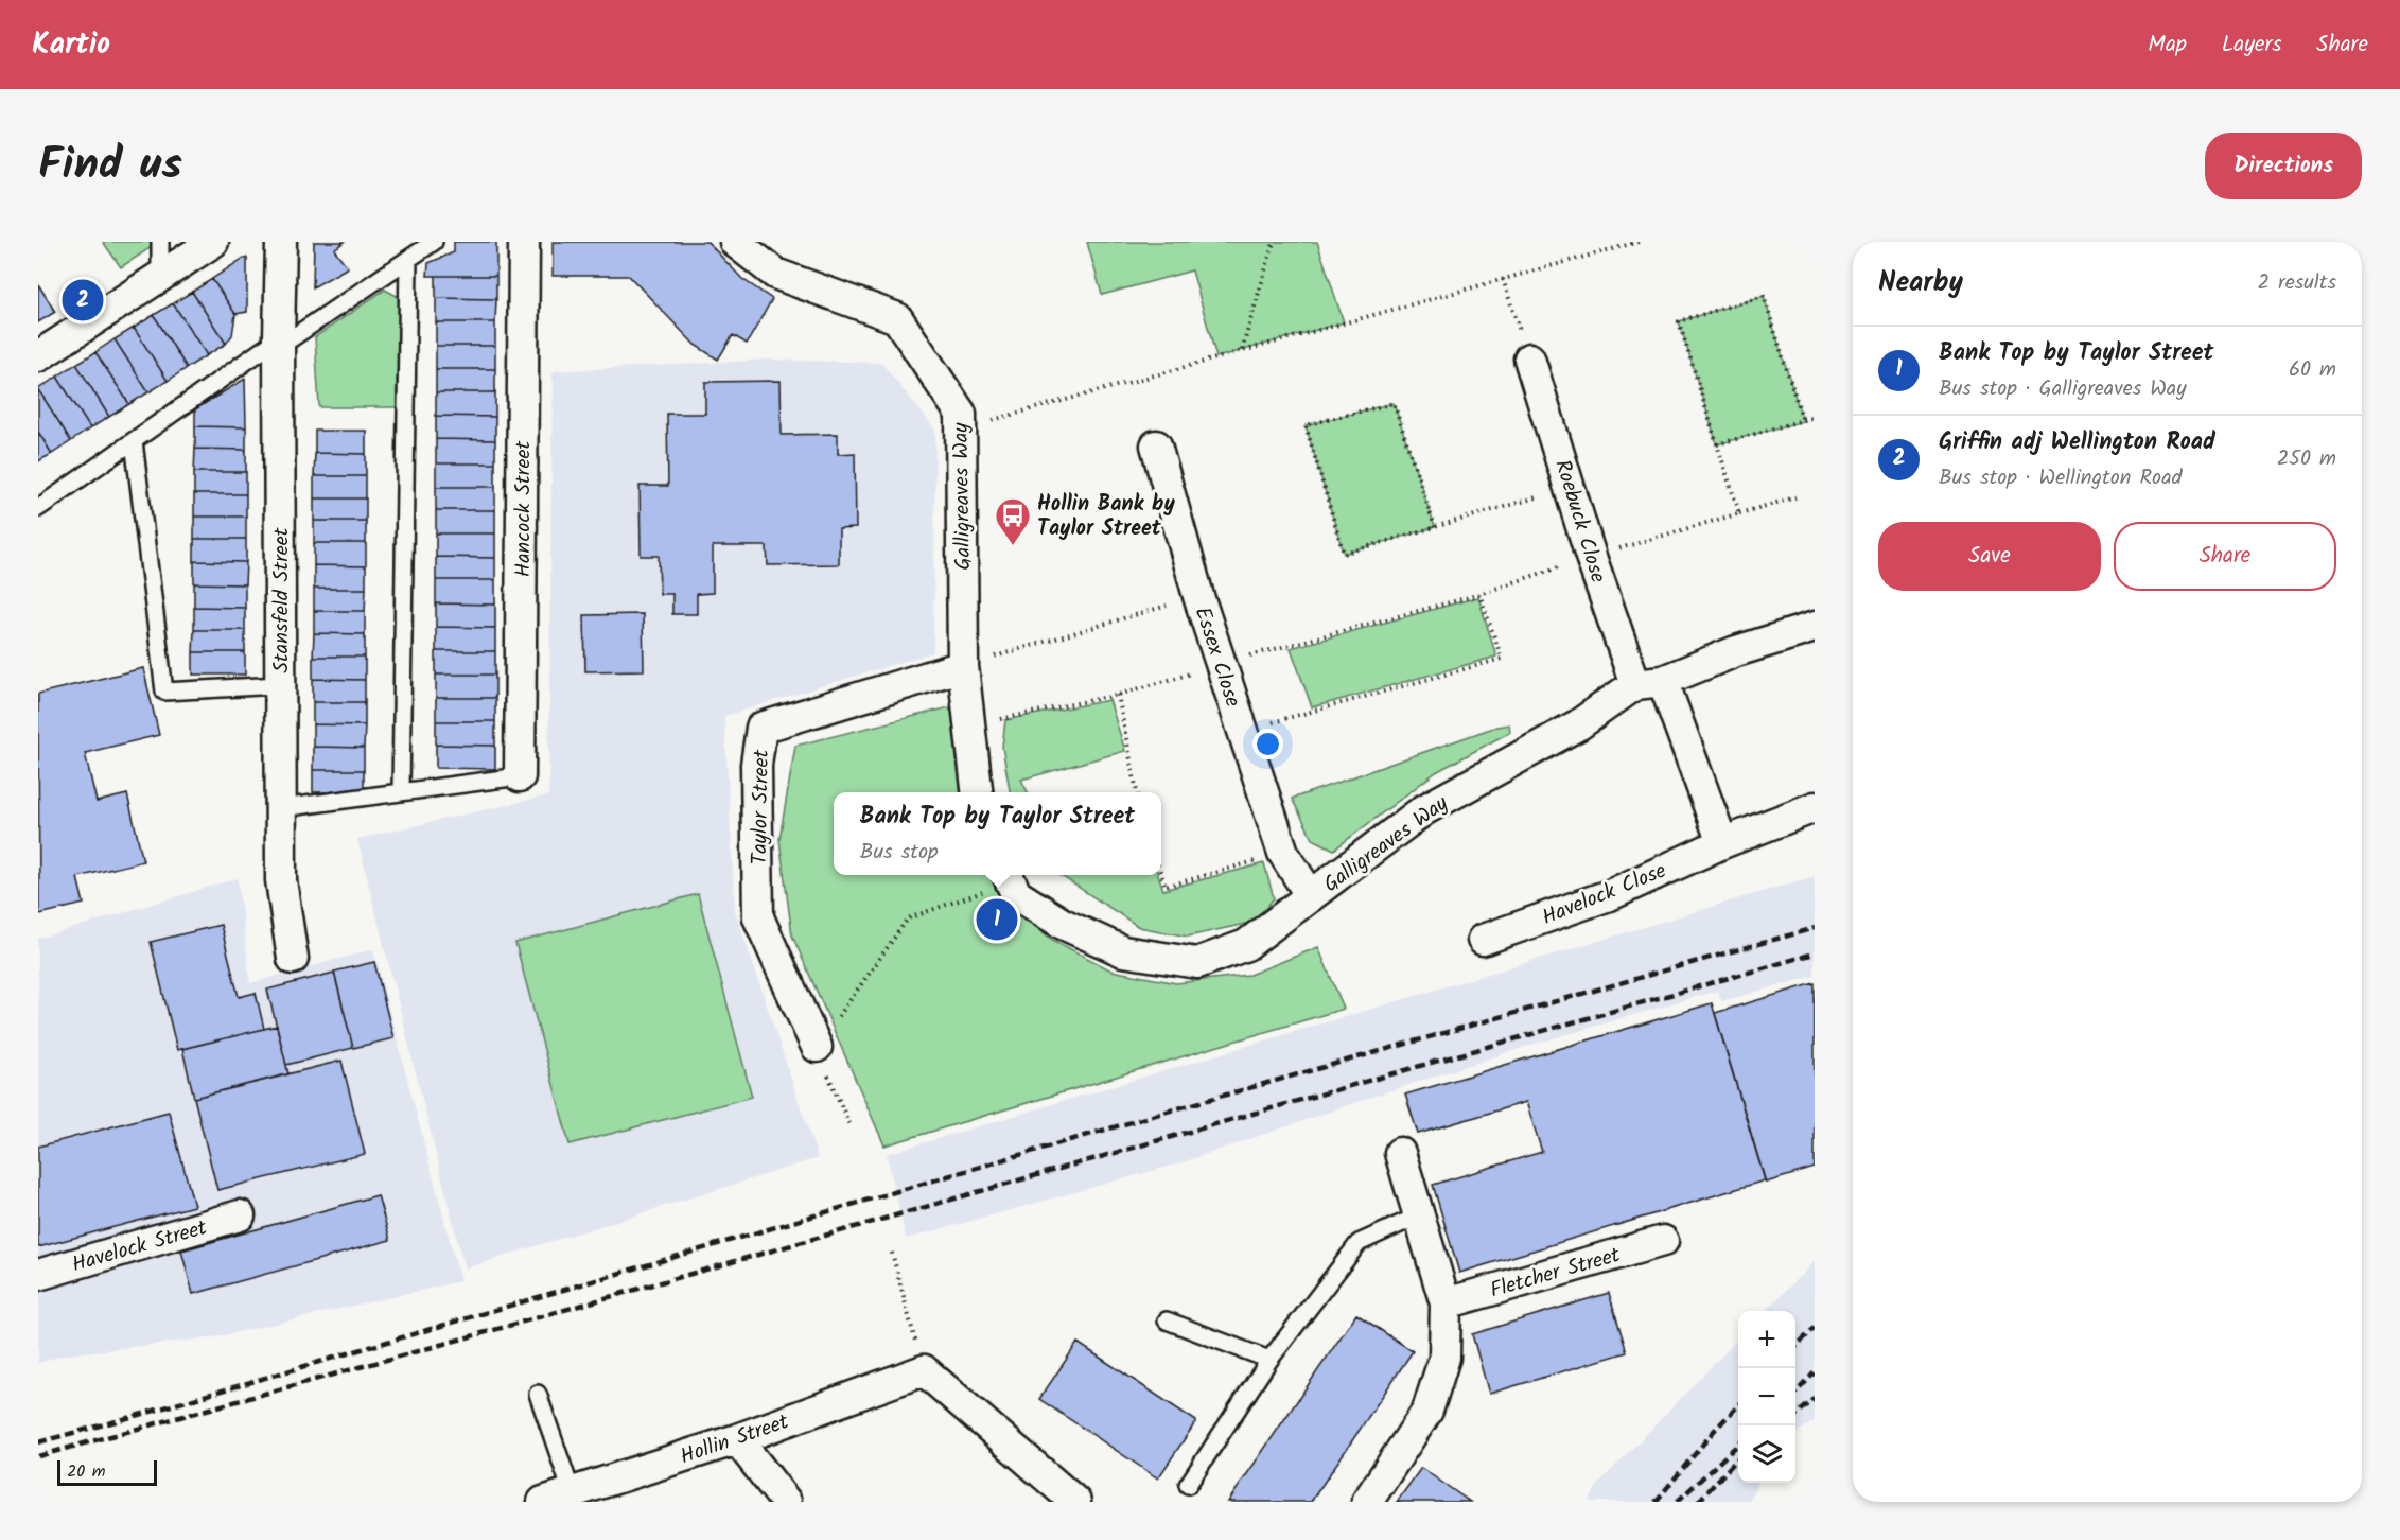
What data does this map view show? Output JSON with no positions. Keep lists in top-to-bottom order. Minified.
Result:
{"streets":{"street":["Galligreaves Way","Hancock Street","Roebuck Close","Stansfeld Street","Essex Close","Taylor Street","Havelock Close","Havelock Street","Fletcher Street","Hollin Street"]},"crossings":[["Galligreaves Way","Roebuck Close"],["Galligreaves Way","Essex Close"],["Galligreaves Way","Taylor Street"]],"places":{"bus stop":["Hollin Bank by Taylor Street"]},"scale_bar":"20 m","page":{"header":"Kartio","nav":["Map","Layers","Share"],"title":"Find us","buttons":["Directions",["Save","Share"]],"heading":["Nearby","2 results"],"pins":["2","1"],"list":[{"mark":"1","name":"Bank Top by Taylor Street","note":"Bus stop · Galligreaves Way","value":"60 m"},{"mark":"2","name":"Griffin adj Wellington Road","note":"Bus stop · Wellington Road","value":"250 m"}],"popup":["Bank Top by Taylor Street","Bus stop"],"map_buttons":["+","−"],"scale":"20 m"}}
